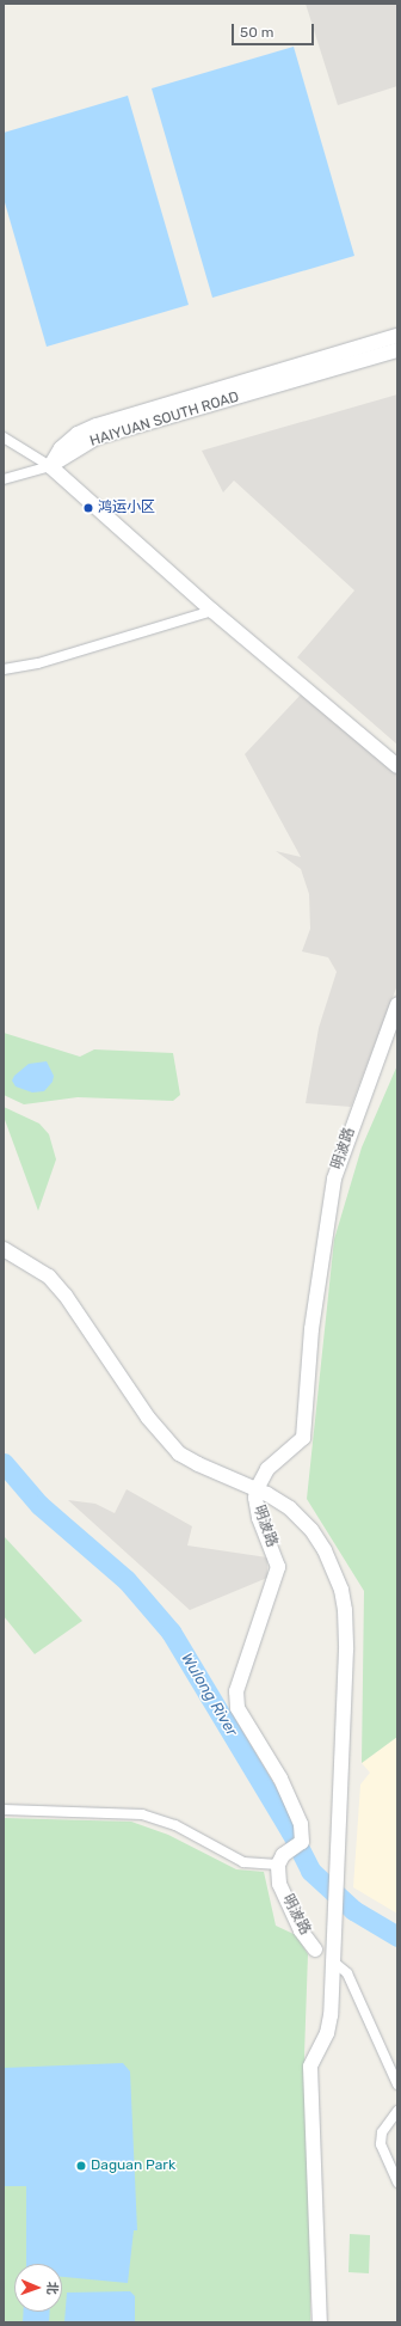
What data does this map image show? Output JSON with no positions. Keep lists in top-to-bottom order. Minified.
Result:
{"streets":{"street":["HAIYUAN SOUTH ROAD","明波路"]},"water":["Wulong River"],"places":["鸿运小区","Daguan Park"],"scale_bar":"50 m","north":"right"}
